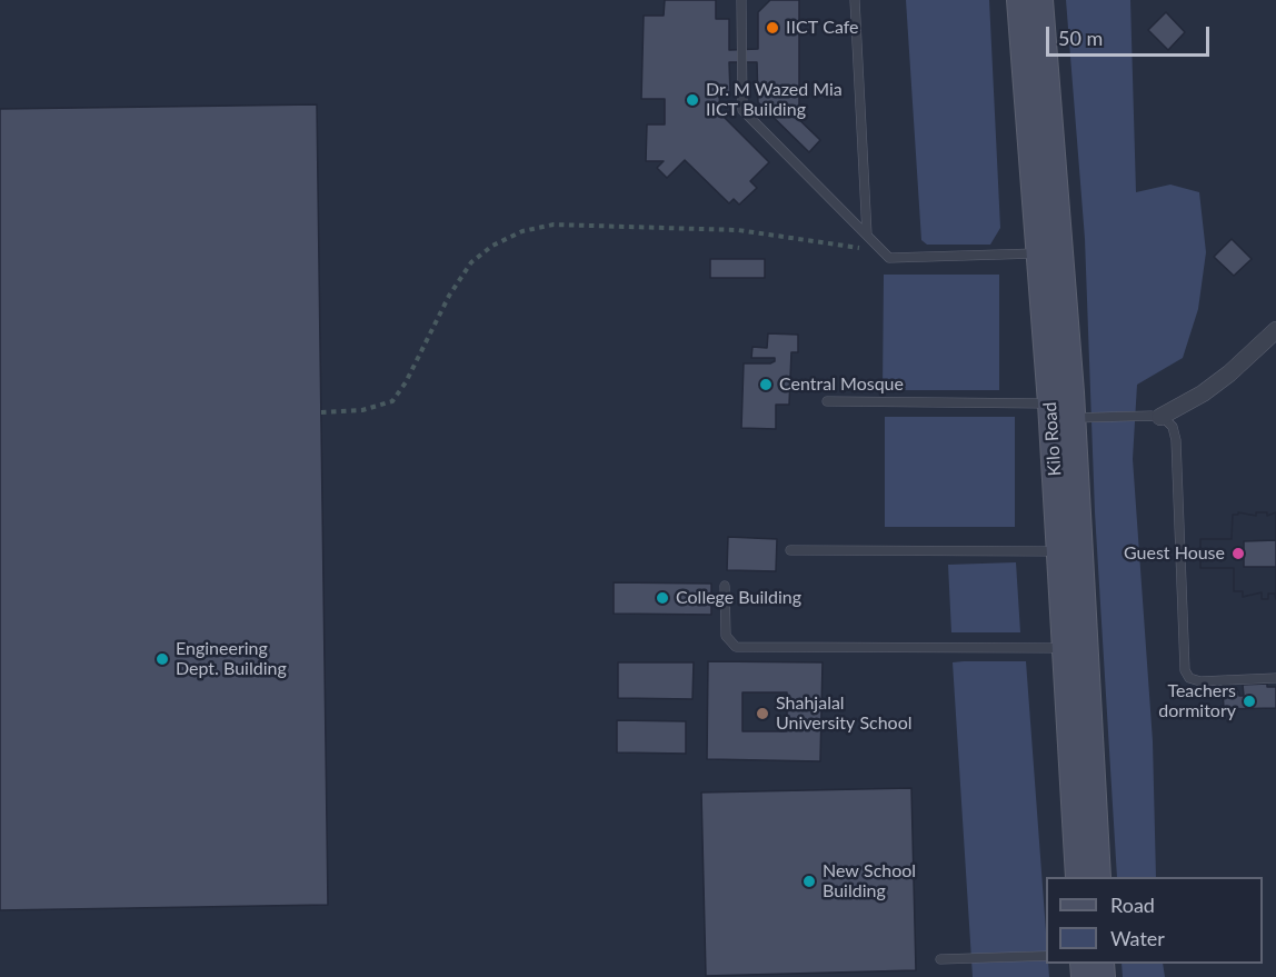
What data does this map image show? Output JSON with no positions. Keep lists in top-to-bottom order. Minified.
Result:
{"streets":{"street":["Kilo Road"]},"places":["IICT Cafe","Dr. M Wazed Mia IICT Building","Central Mosque","Guest House","College Building","Engineering Dept. Building","Teachers dormitory","Shahjalal University School","New School Building"],"legend":["Road","Water"],"scale_bar":"50 m"}
